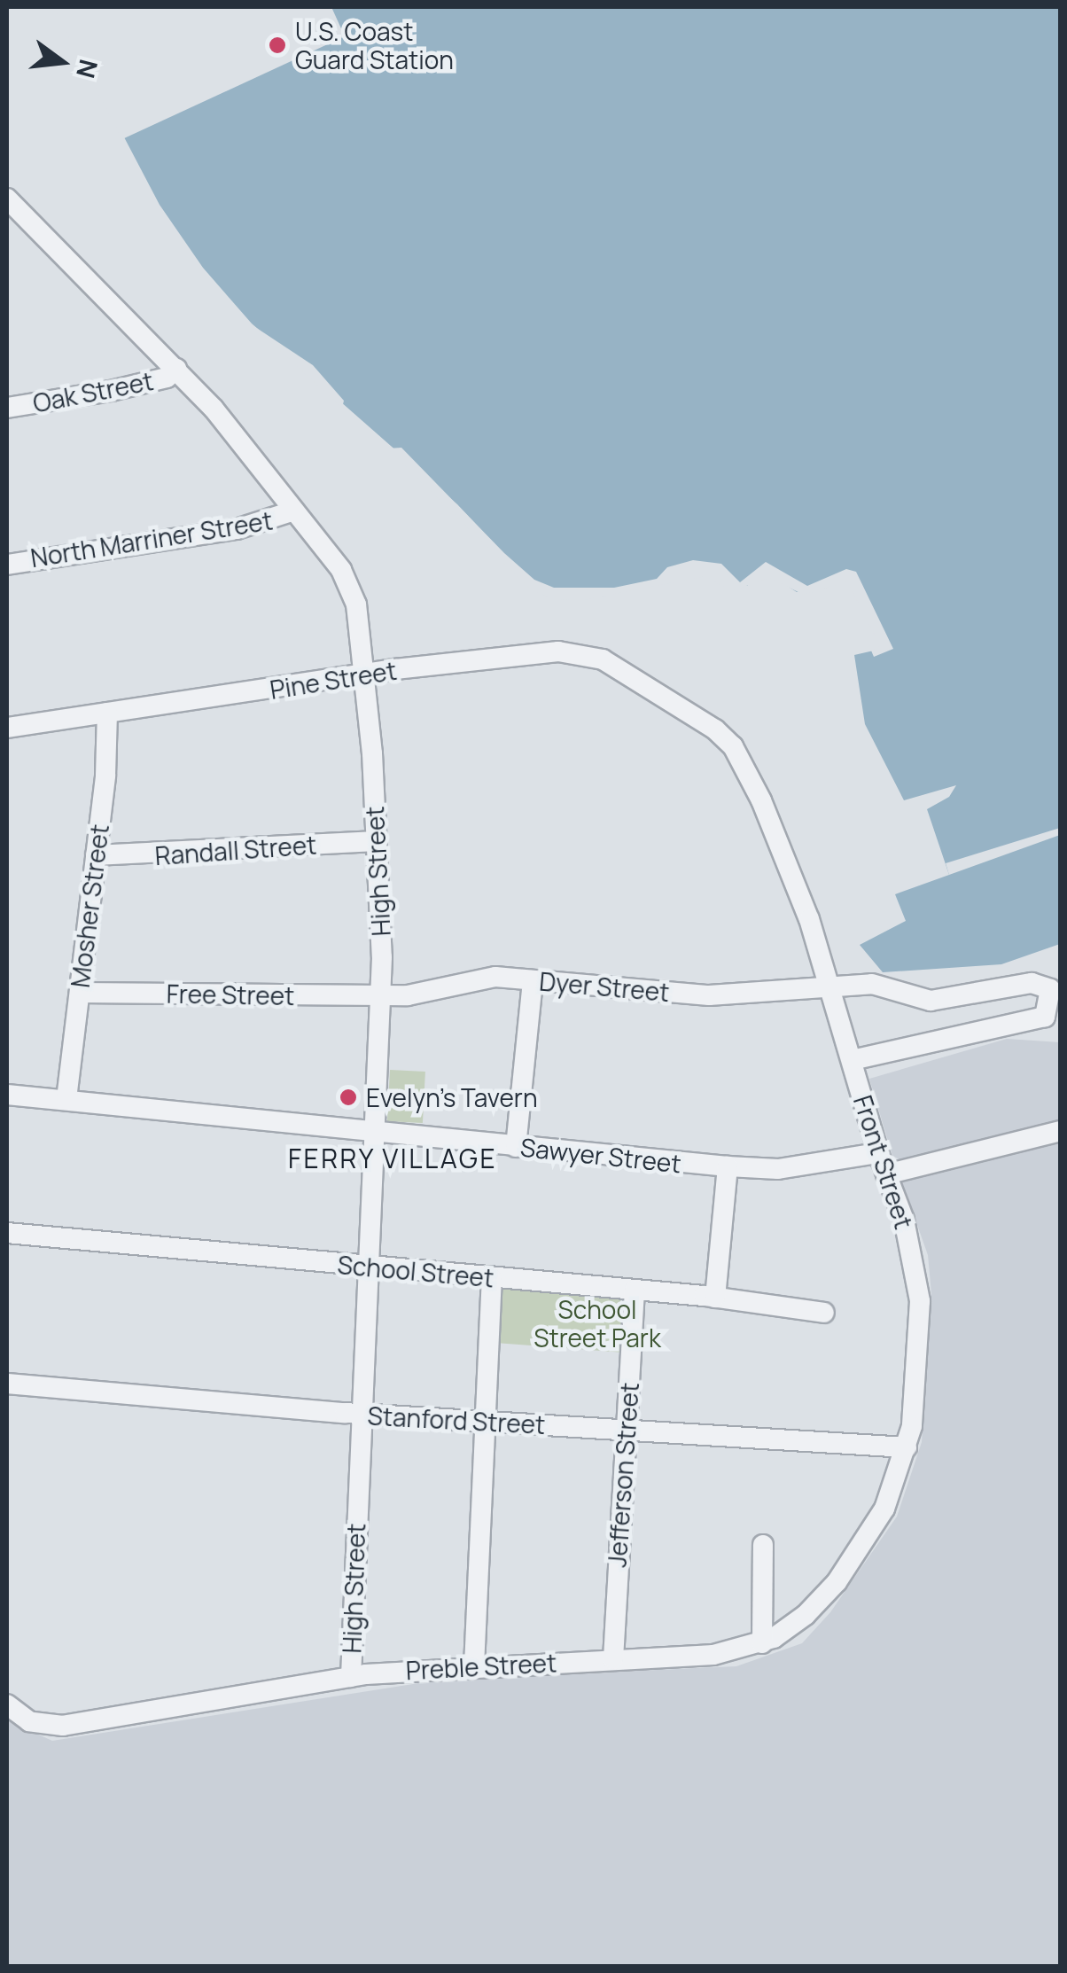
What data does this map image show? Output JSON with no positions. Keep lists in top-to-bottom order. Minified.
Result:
{"streets":{"street":["Oak Street","North Marriner Street","Pine Street","Randall Street","High Street","Mosher Street","Dyer Street","Free Street","Sawyer Street","Front Street","School Street","Stanford Street","Jefferson Street","Preble Street"]},"crossings":[["Oak Street","High Street"],["North Marriner Street","High Street"],["Pine Street","High Street"],["Pine Street","Mosher Street"],["Pine Street","Front Street"],["Randall Street","High Street"],["Randall Street","Mosher Street"],["High Street","Dyer Street"],["High Street","Free Street"],["High Street","Sawyer Street"],["High Street","School Street"],["High Street","Stanford Street"],["High Street","Preble Street"],["Mosher Street","Free Street"],["Mosher Street","Sawyer Street"],["Dyer Street","Free Street"],["Dyer Street","Front Street"],["Sawyer Street","Front Street"],["Front Street","Stanford Street"],["Front Street","Preble Street"],["School Street","Jefferson Street"],["Stanford Street","Jefferson Street"],["Jefferson Street","Preble Street"]],"districts":["FERRY VILLAGE"],"parks":["School Street Park"],"places":["U.S. Coast Guard Station","Evelyn's Tavern"],"north":"right"}
